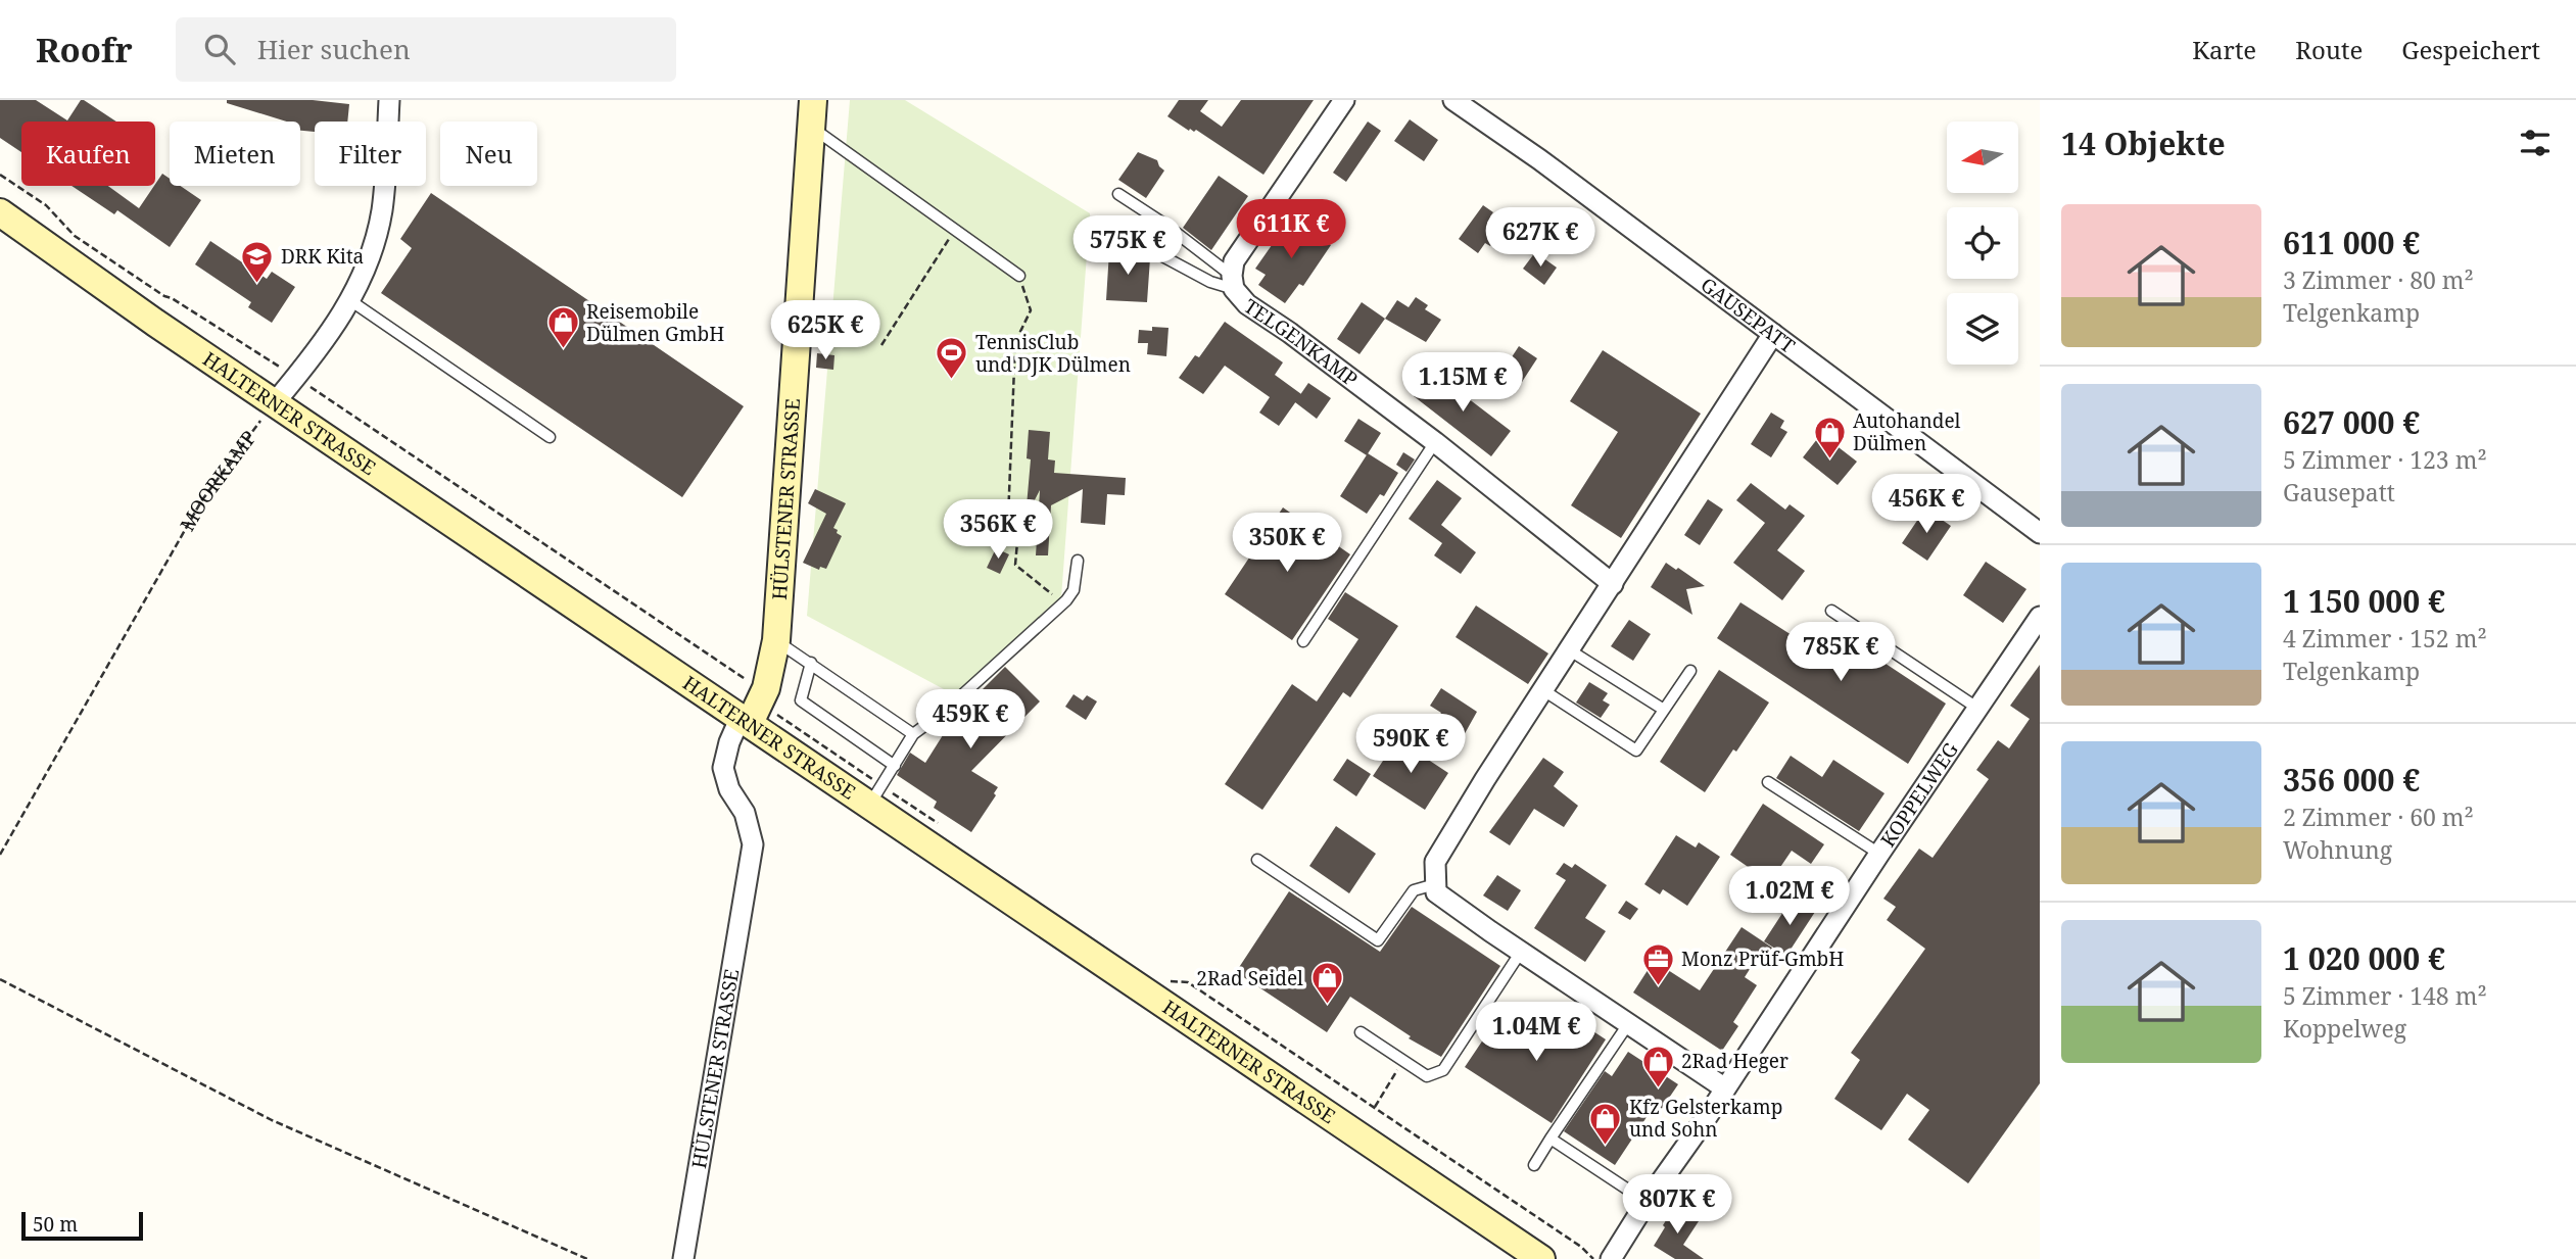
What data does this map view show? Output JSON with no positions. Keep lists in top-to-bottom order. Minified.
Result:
{"streets":{"main road":["HALTERNER STRASSE","HÜLSTENER STRASSE"],"street":["GAUSEPATT","TELGENKAMP","KOPPELWEG"],"path":["MOORKAMP"]},"crossings":[["HALTERNER STRASSE","MOORKAMP"],["HALTERNER STRASSE","HÜLSTENER STRASSE"]],"places":{"school or university":["DRK Kita"],"shop":["Reisemobile Dülmen GmbH","Autohandel Dülmen","2Rad Seidel","2Rad Heger","Kfz Gelsterkamp und Sohn"],"sports":["TennisClub und DJK Dülmen"],"office":["Monz Prüf-GmbH"]},"scale_bar":"50 m","north":"left","page":{"header":"Roofr","search":"Hier suchen","nav":["Karte","Route","Gespeichert"],"heading":"14 Objekte","chip":["Kaufen","Mieten","Filter","Neu"],"list":[{"name":"611 000 €","note":"3 Zimmer · 80 m² · Telgenkamp"},{"name":"627 000 €","note":"5 Zimmer · 123 m² · Gausepatt"},{"name":"1 150 000 €","note":"4 Zimmer · 152 m² · Telgenkamp"},{"name":"356 000 €","note":"2 Zimmer · 60 m² · Wohnung"},{"name":"1 020 000 €","note":"5 Zimmer · 148 m² · Koppelweg"}],"price":["611K €","627K €","575K €","625K €","1.15M €","456K €","356K €","350K €","785K €","459K €","590K €","1.02M €","1.04M €","807K €"],"scale":"50 m"}}
